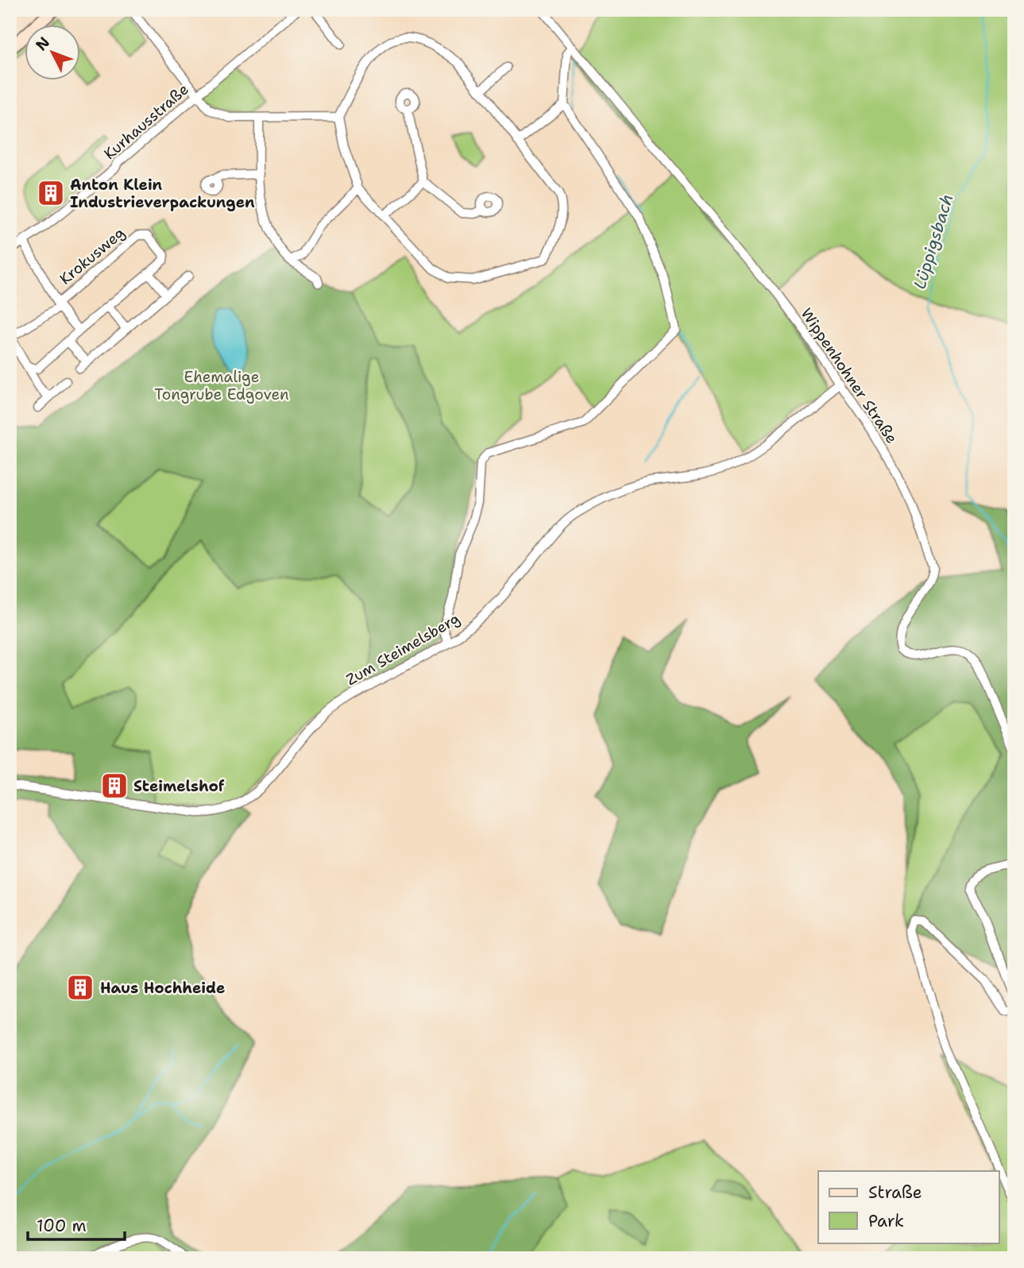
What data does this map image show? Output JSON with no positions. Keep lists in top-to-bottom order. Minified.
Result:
{"streets":{"street":["Kurhausstraße","Krokusweg","Wippenhohner Straße","Zum Steimelsberg"]},"crossings":[["Wippenhohner Straße","Zum Steimelsberg"]],"water":["Lüppigsbach"],"parks":["Ehemalige Tongrube Edgoven"],"places":{"building":["Anton Klein Industrieverpackungen","Steimelshof","Haus Hochheide"]},"legend":["Straße","Park"],"scale_bar":"100 m","north":"top left"}
